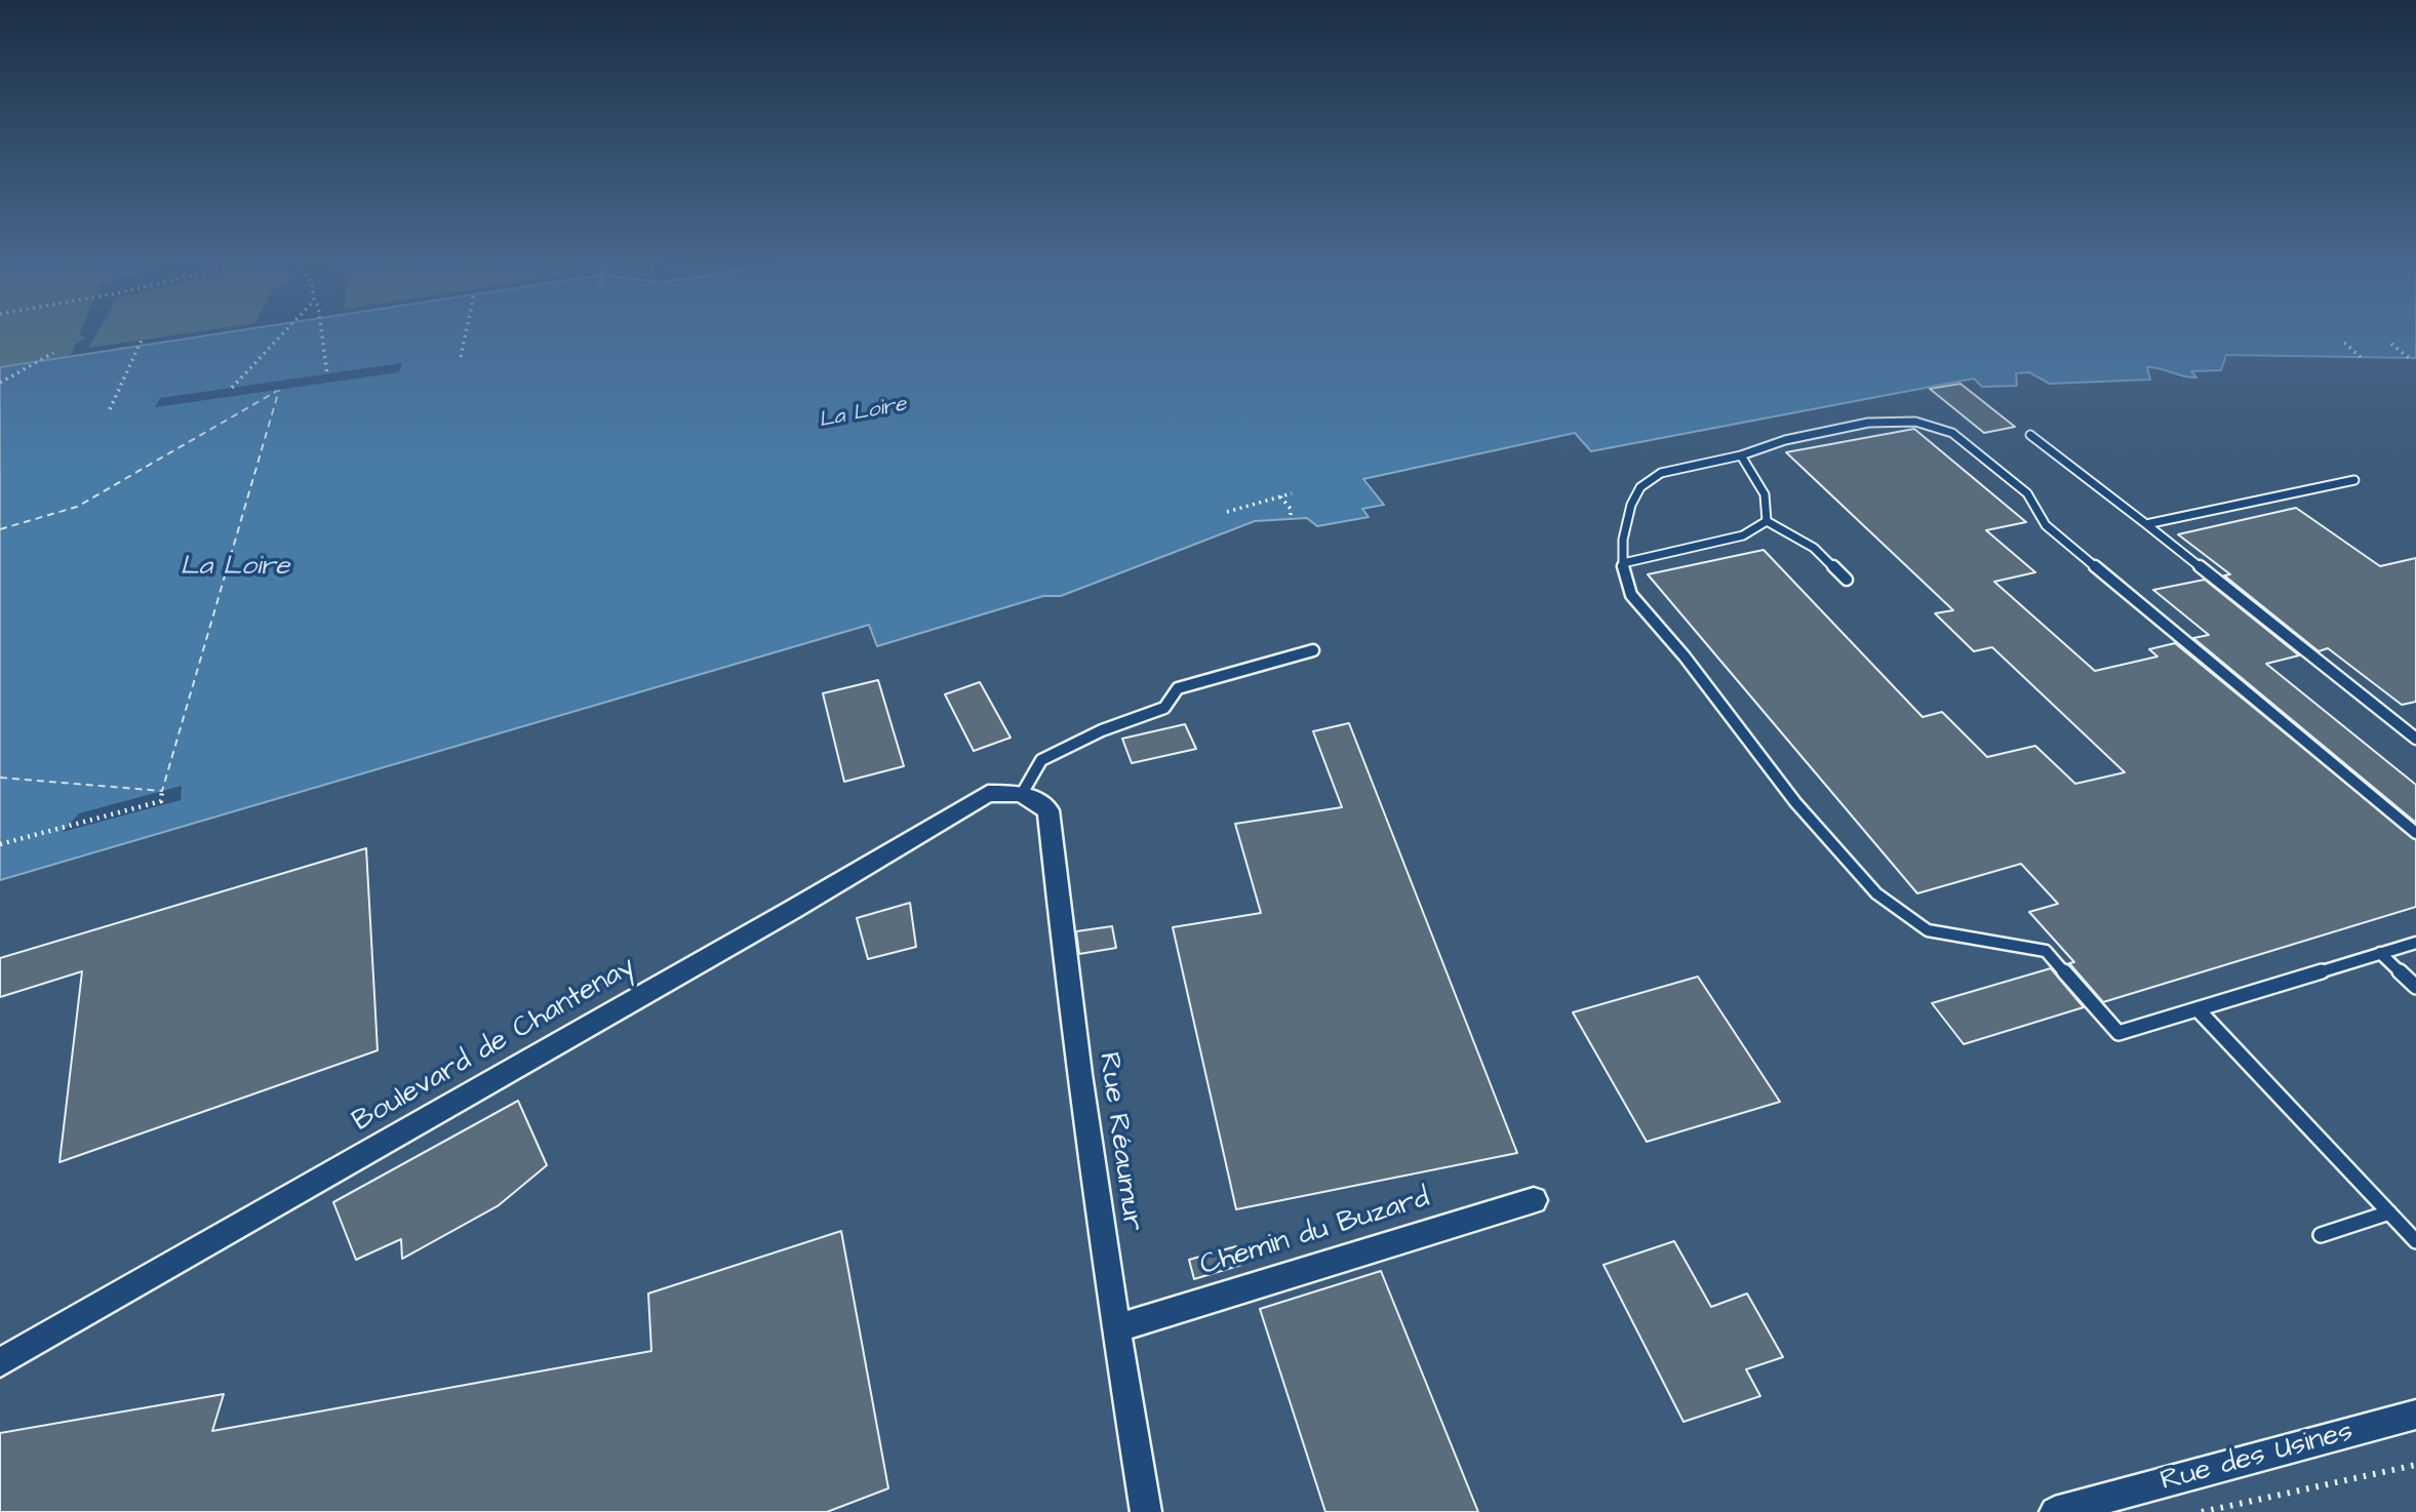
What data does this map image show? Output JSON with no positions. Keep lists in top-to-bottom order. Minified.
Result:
{"streets":{"street":["Boulevard de Chantenay","Rue Réaumur","Chemin du Buzard","Rue des Usines"]},"crossings":[["Boulevard de Chantenay","Rue Réaumur"],["Rue Réaumur","Chemin du Buzard"]],"water":["La Loire"]}
